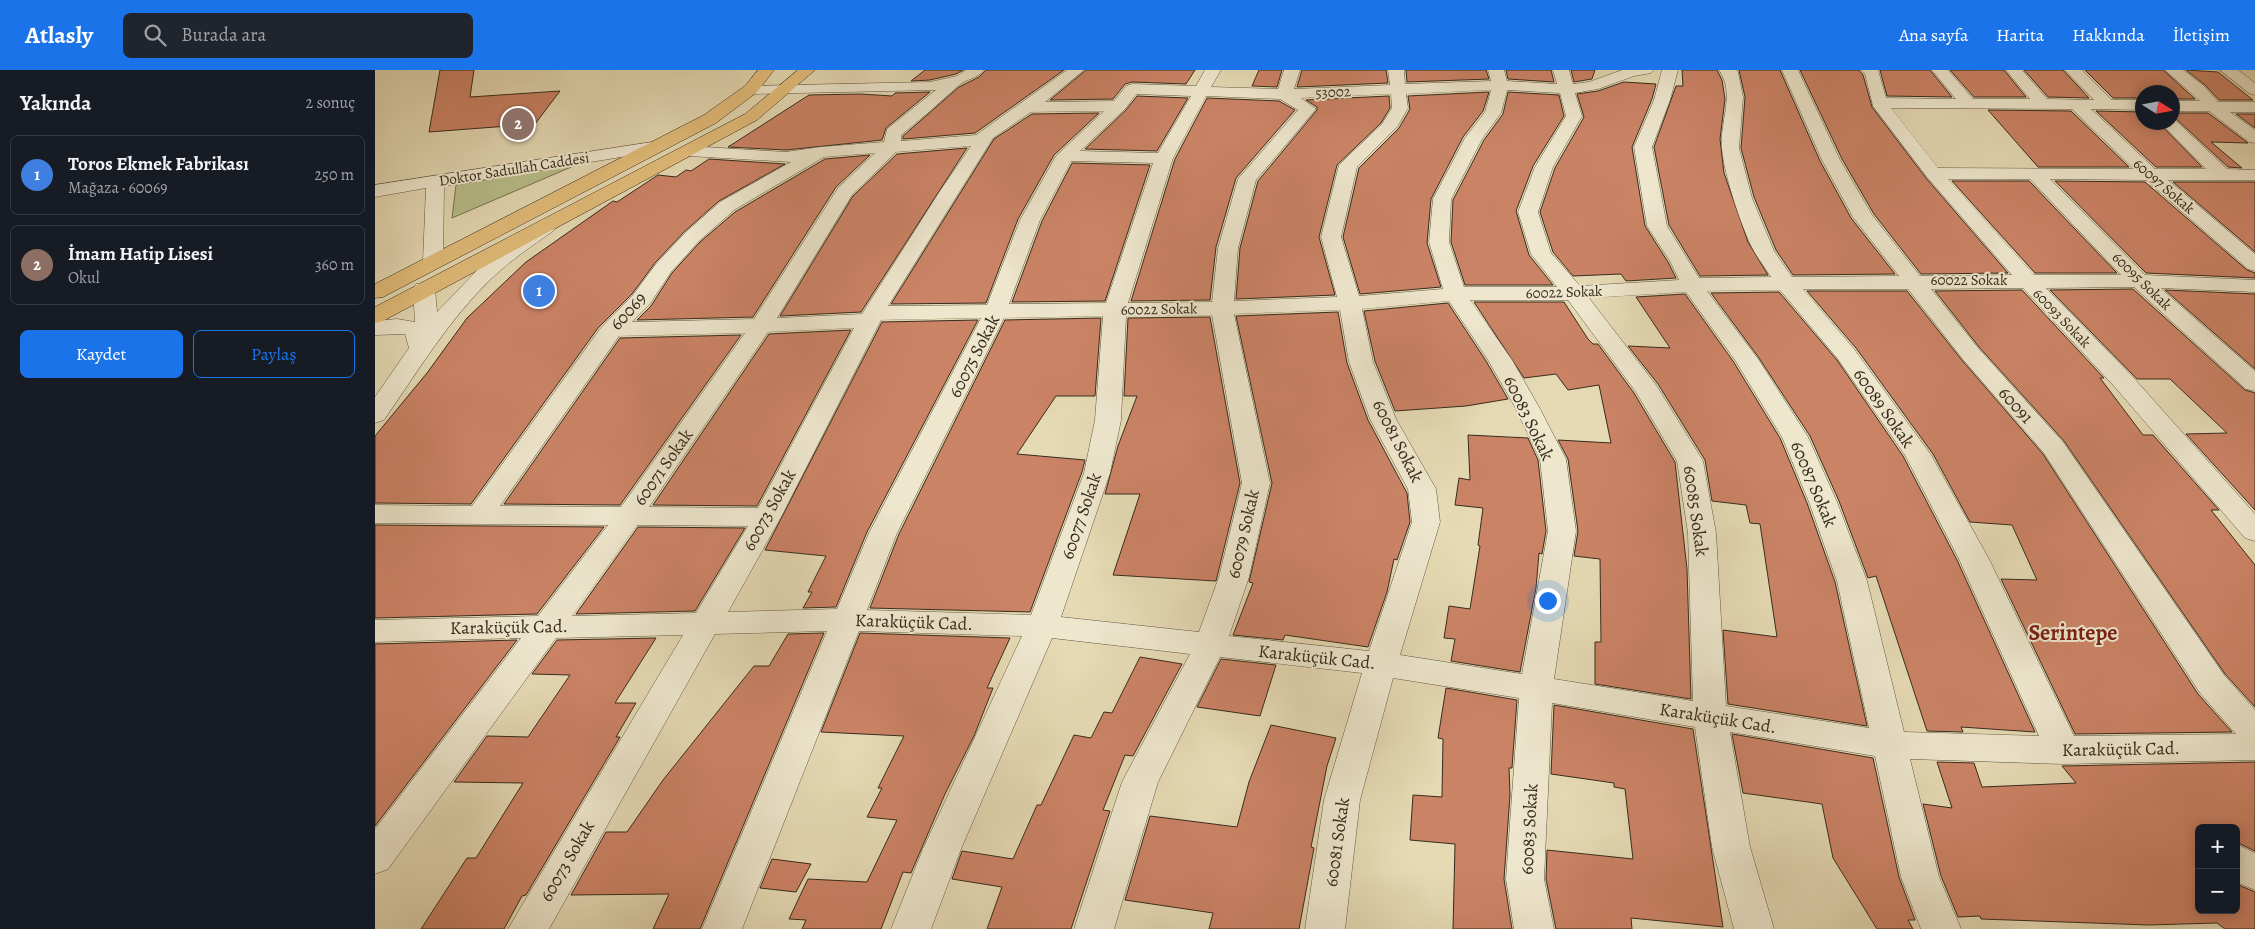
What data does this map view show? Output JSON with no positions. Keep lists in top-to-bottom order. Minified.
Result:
{"streets":{"street":["53002","Doktor Sadullah Caddesi","60097 Sokak","60022 Sokak","60095 Sokak","60069","60093 Sokak","60075 Sokak","60091","60089 Sokak","60083 Sokak","60081 Sokak","60071 Sokak","60087 Sokak","60073 Sokak","60085 Sokak","60077 Sokak","60079 Sokak","Karaküçük Cad."]},"crossings":[["53002","60075 Sokak"],["53002","60083 Sokak"],["53002","60081 Sokak"],["53002","60085 Sokak"],["53002","60077 Sokak"],["53002","60079 Sokak"],["60022 Sokak","60095 Sokak"],["60022 Sokak","60069"],["60022 Sokak","60093 Sokak"],["60022 Sokak","60075 Sokak"],["60022 Sokak","60091"],["60022 Sokak","60089 Sokak"],["60022 Sokak","60083 Sokak"],["60022 Sokak","60081 Sokak"],["60022 Sokak","60071 Sokak"],["60022 Sokak","60087 Sokak"],["60022 Sokak","60073 Sokak"],["60022 Sokak","60085 Sokak"],["60022 Sokak","60077 Sokak"],["60022 Sokak","60079 Sokak"],["60075 Sokak","Karaküçük Cad."],["60089 Sokak","Karaküçük Cad."],["60083 Sokak","Karaküçük Cad."],["60081 Sokak","Karaküçük Cad."],["60071 Sokak","Karaküçük Cad."],["60087 Sokak","Karaküçük Cad."],["60073 Sokak","Karaküçük Cad."],["60085 Sokak","Karaküçük Cad."],["60077 Sokak","Karaküçük Cad."],["60079 Sokak","Karaküçük Cad."]],"districts":["Serintepe"],"north":"right","page":{"header":"Atlasly","search":"Burada ara","nav":["Ana sayfa","Harita","Hakkında","İletişim"],"heading":["Yakında","2 sonuç"],"pins":["2","1"],"list":[{"mark":"1","name":"Toros Ekmek Fabrikası","note":"Mağaza · 60069","value":"250 m"},{"mark":"2","name":"İmam Hatip Lisesi","note":"Okul","value":"360 m"}],"buttons":["Kaydet","Paylaş"],"map_buttons":["+","−"]}}
